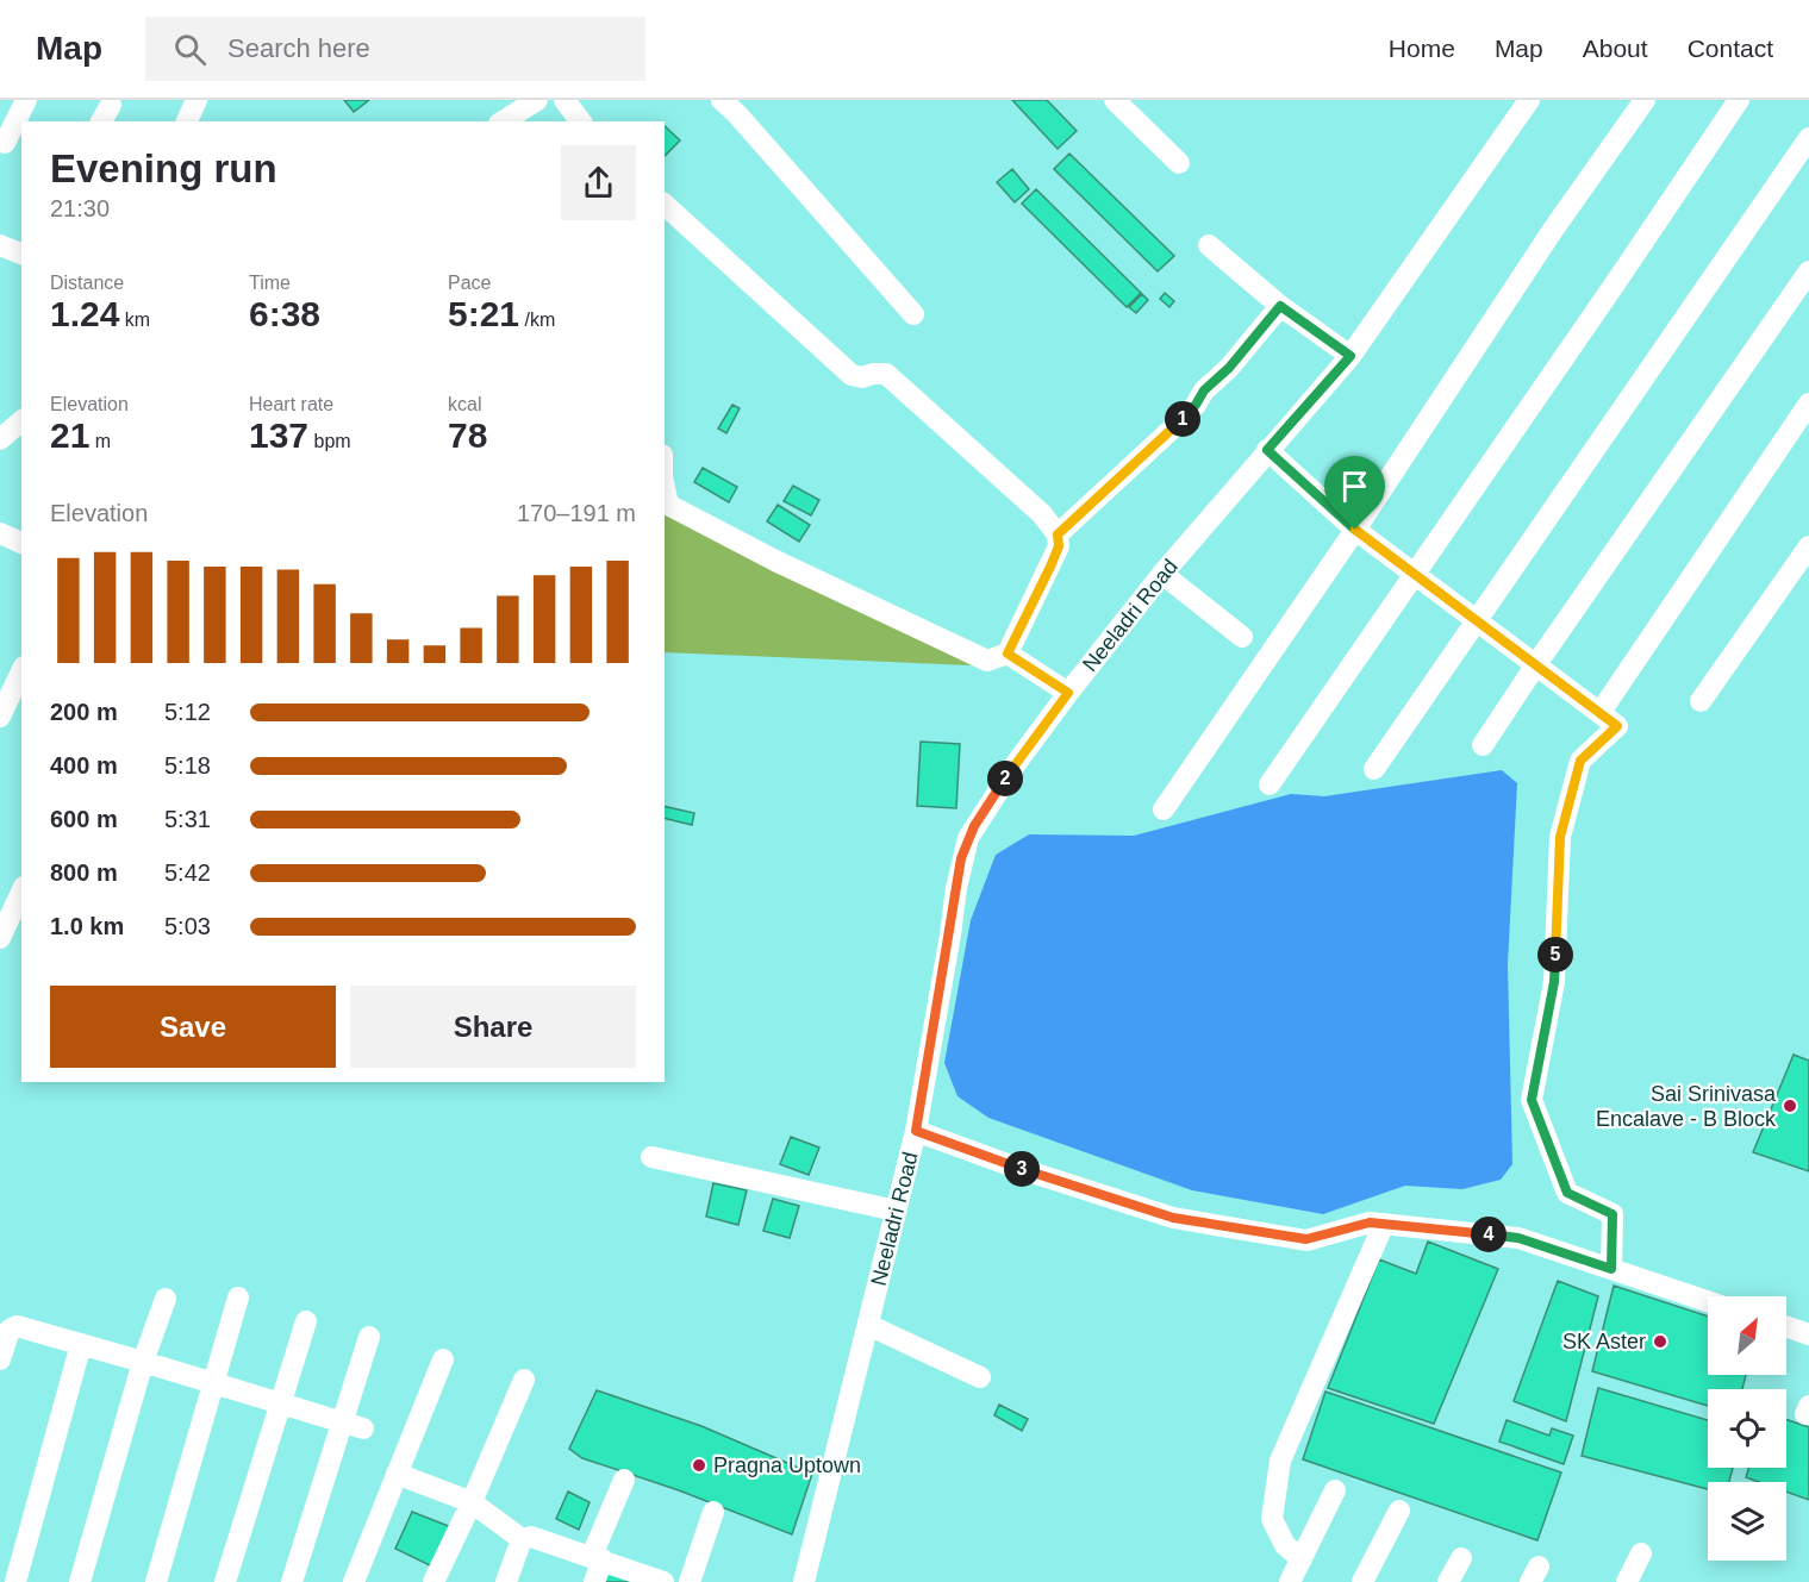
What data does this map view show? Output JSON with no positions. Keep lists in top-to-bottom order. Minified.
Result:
{"streets":{"street":["Neeladri Road"]},"places":["Sai Srinivasa Encalave - B Block","SK Aster","Pragna Uptown"],"north":"top right","page":{"header":"Map","search":"Search here","nav":["Home","Map","About","Contact"],"heading":["Evening run","21:30"],"stats":[["Distance","1.24 km"],["Time","6:38"],["Pace","5:21 /km"],["Elevation","21 m"],["Heart rate","137 bpm"],["kcal","78"]],"pins":["1","2","5","3","4"],"chart":["Elevation","170–191 m"],"list":[{"name":"200 m","note":"5:12"},{"name":"400 m","note":"5:18"},{"name":"600 m","note":"5:31"},{"name":"800 m","note":"5:42"},{"name":"1.0 km","note":"5:03"}],"buttons":["Save","Share"]}}
